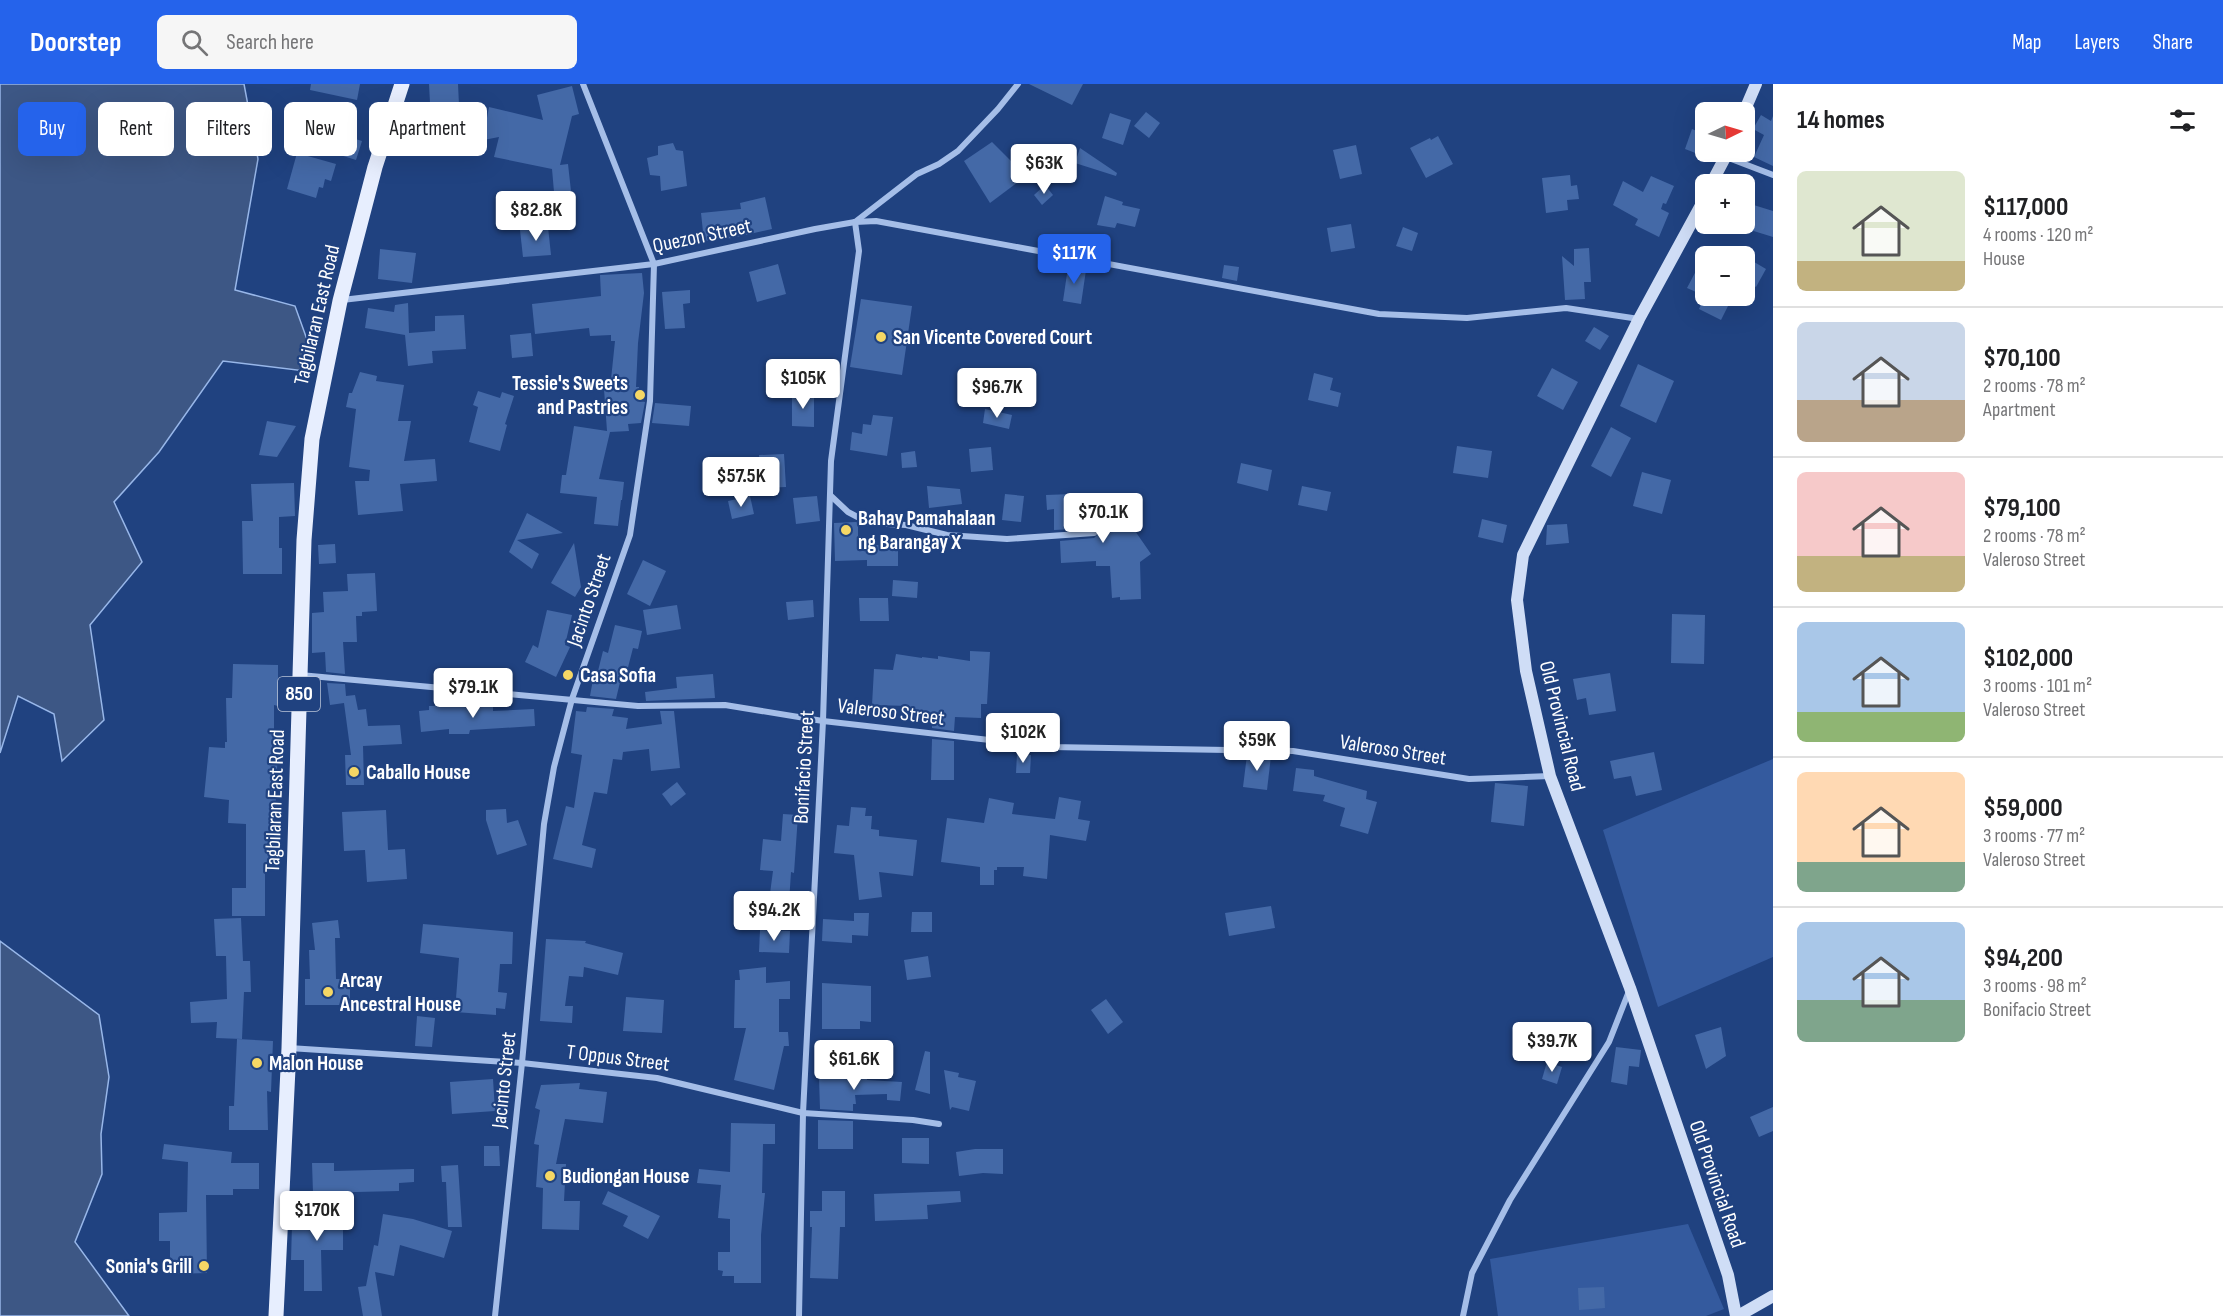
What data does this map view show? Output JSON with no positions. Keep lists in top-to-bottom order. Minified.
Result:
{"streets":{"main road":["Tagbilaran East Road","850","Old Provincial Road"],"street":["Quezon Street","Jacinto Street","Valeroso Street","Bonifacio Street","T Oppus Street"]},"crossings":[["Quezon Street","Tagbilaran East Road"],["Quezon Street","Jacinto Street"],["Quezon Street","Bonifacio Street"],["Tagbilaran East Road","Valeroso Street"],["Tagbilaran East Road","T Oppus Street"],["Jacinto Street","Valeroso Street"],["Jacinto Street","T Oppus Street"],["Valeroso Street","Old Provincial Road"],["Valeroso Street","Bonifacio Street"],["Bonifacio Street","T Oppus Street"]],"places":["San Vicente Covered Court","Tessie's Sweets and Pastries","Bahay Pamahalaan ng Barangay X","Casa Sofia","Caballo House","Arcay Ancestral House","Malon House","Budiongan House","Sonia's Grill"],"north":"right","page":{"header":"Doorstep","search":"Search here","nav":["Map","Layers","Share"],"heading":"14 homes","map_buttons":["+","−"],"chip":["Buy","Rent","Filters","New","Apartment"],"price":["$63K","$82.8K","$117K","$105K","$96.7K","$57.5K","$70.1K","$79.1K","$102K","$59K","$94.2K","$39.7K","$61.6K","$170K"],"list":[{"name":"$117,000","note":"4 rooms · 120 m² · House"},{"name":"$70,100","note":"2 rooms · 78 m² · Apartment"},{"name":"$79,100","note":"2 rooms · 78 m² · Valeroso Street"},{"name":"$102,000","note":"3 rooms · 101 m² · Valeroso Street"},{"name":"$59,000","note":"3 rooms · 77 m² · Valeroso Street"},{"name":"$94,200","note":"3 rooms · 98 m² · Bonifacio Street"}]}}
